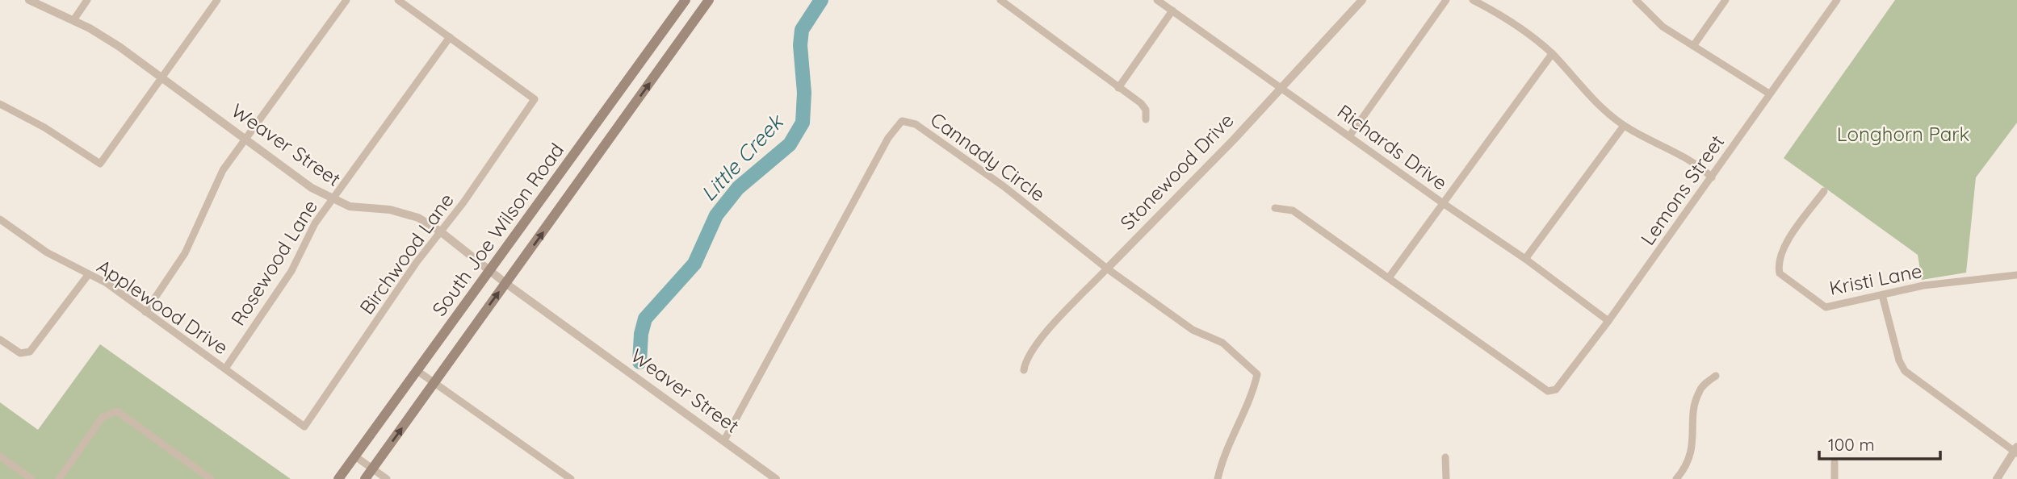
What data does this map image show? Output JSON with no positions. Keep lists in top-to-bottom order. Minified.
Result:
{"streets":{"main road":["South Joe Wilson Road"],"street":["Weaver Street","Richards Drive","Cannady Circle","Stonewood Drive","Lemons Street","Birchwood Lane","Rosewood Lane","Kristi Lane","Applewood Drive"]},"crossings":[["Weaver Street","Cannady Circle"],["Weaver Street","South Joe Wilson Road"],["Weaver Street","Birchwood Lane"],["Weaver Street","Rosewood Lane"],["Richards Drive","Stonewood Drive"],["Richards Drive","Lemons Street"],["Cannady Circle","Stonewood Drive"],["Birchwood Lane","Rosewood Lane"],["Birchwood Lane","Applewood Drive"],["Rosewood Lane","Applewood Drive"]],"water":["Little Creek"],"parks":["Longhorn Park"],"scale_bar":"100 m"}
